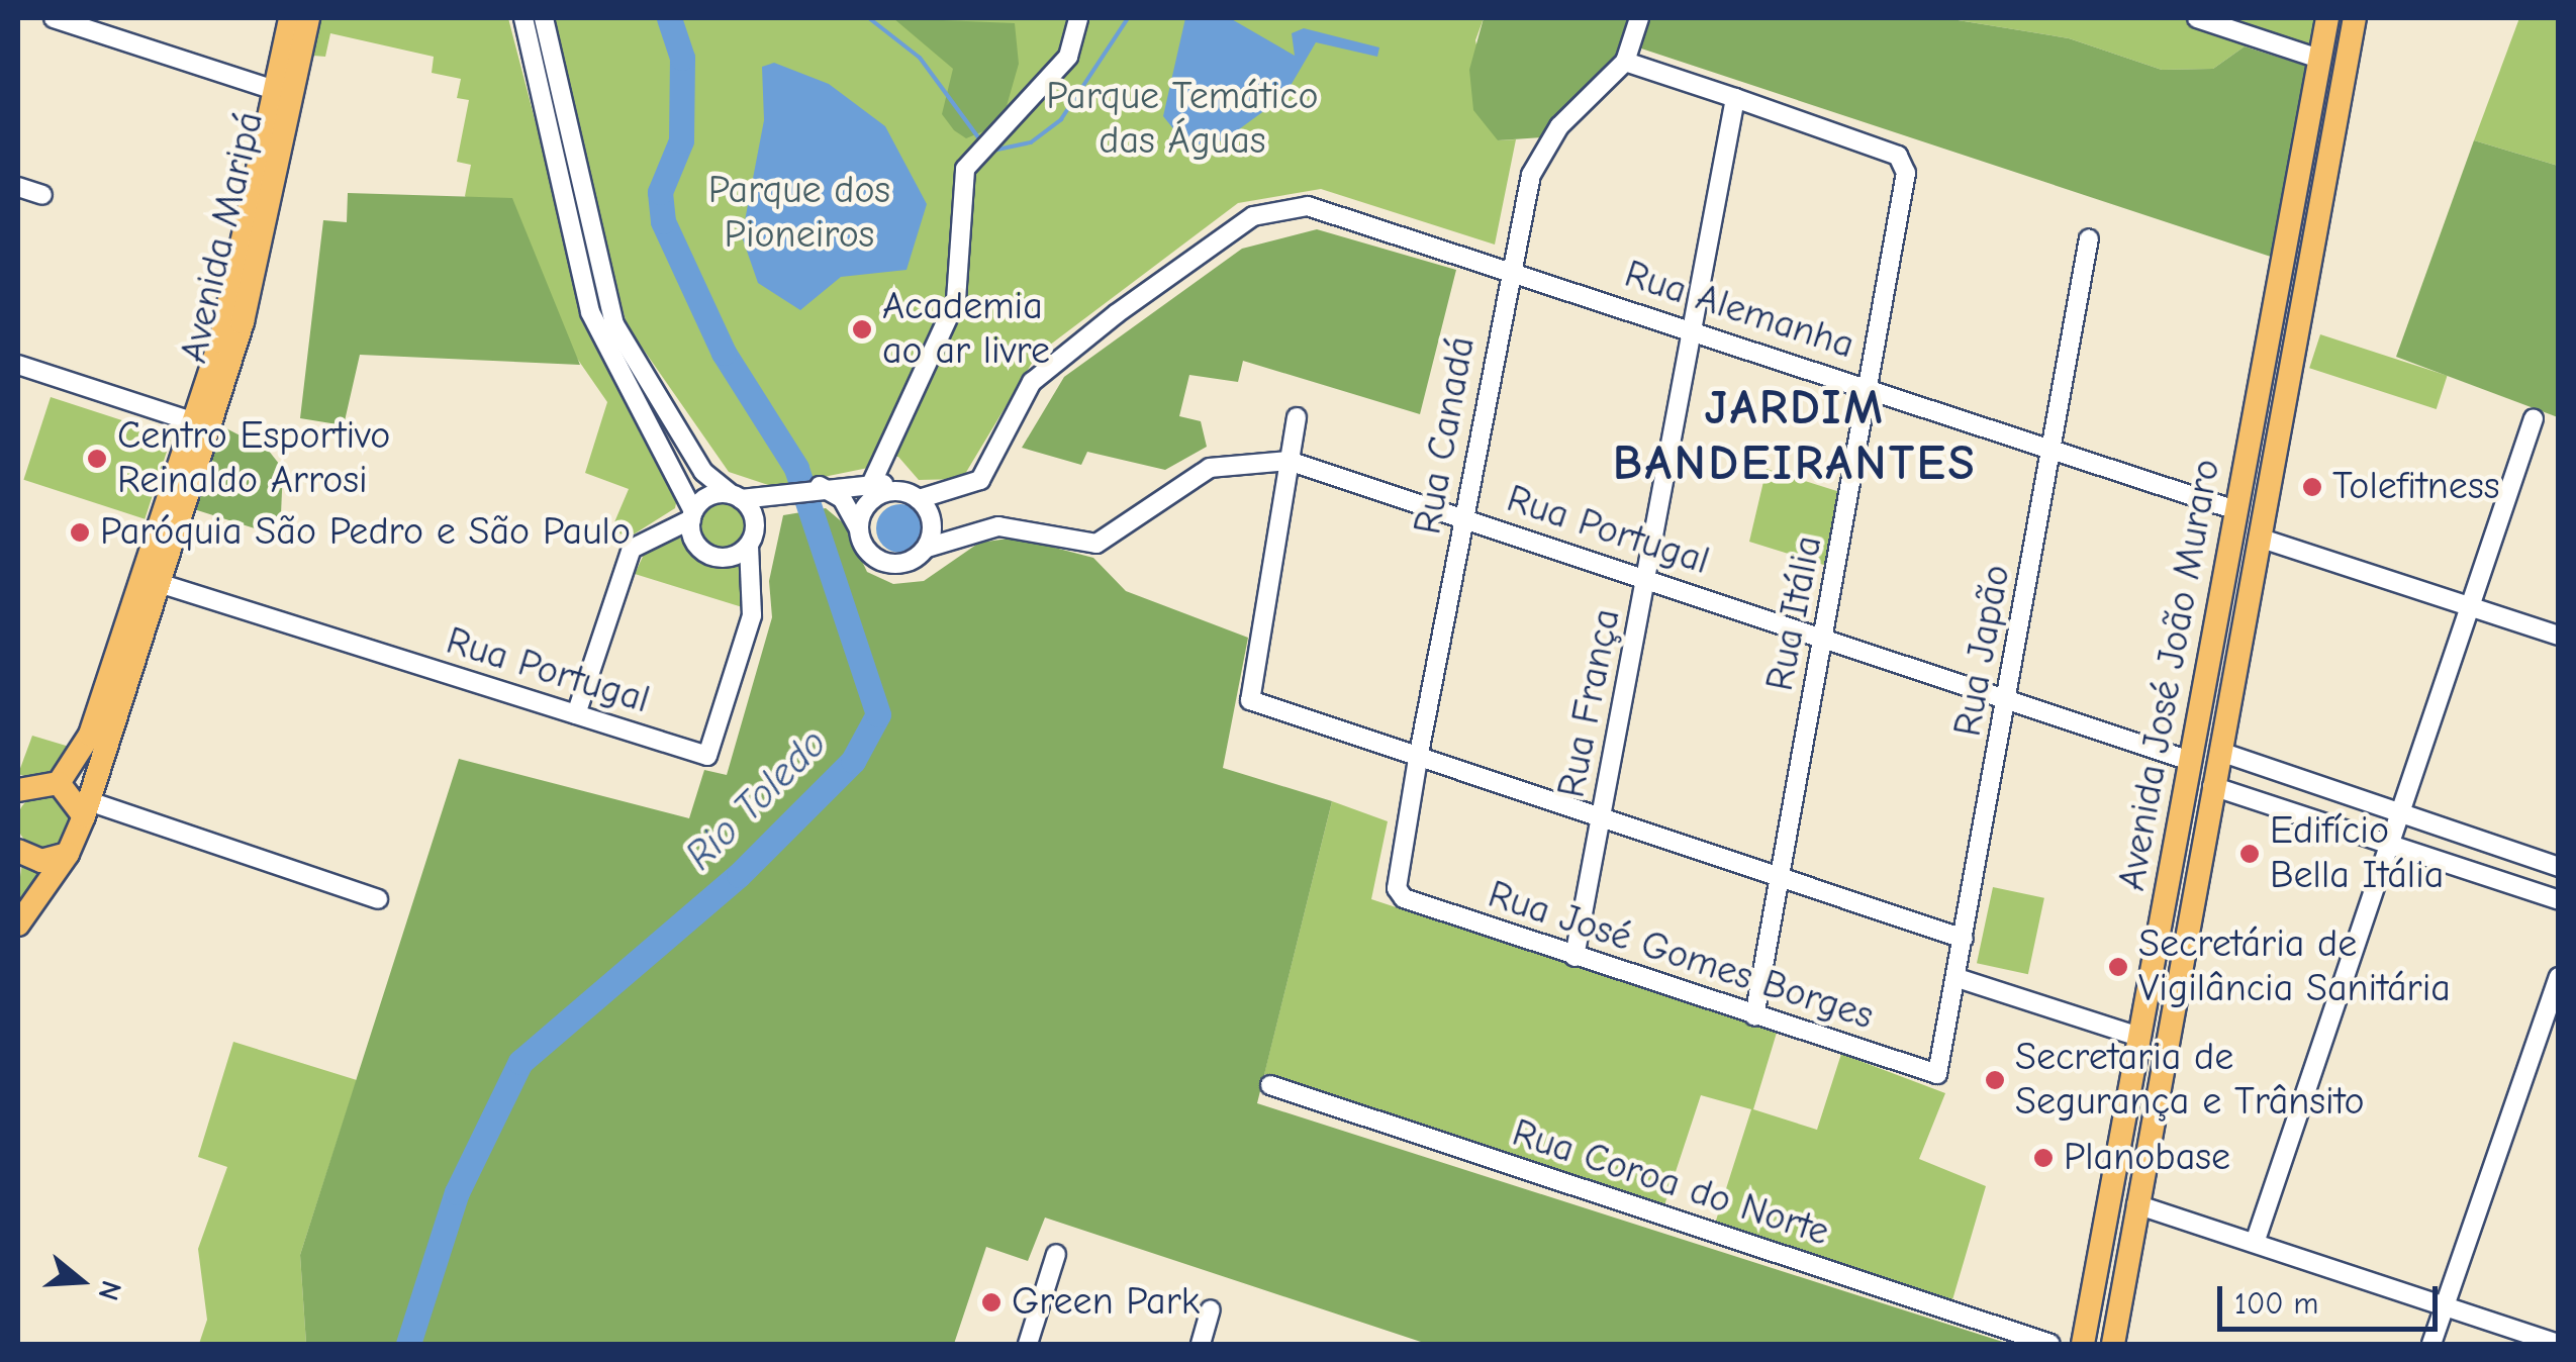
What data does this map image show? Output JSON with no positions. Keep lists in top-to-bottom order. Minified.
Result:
{"streets":{"main road":["Avenida Maripá","Avenida José João Muraro"],"street":["Rua Alemanha","Rua Canadá","Rua Portugal","Rua Itália","Rua Japão","Rua França","Rua José Gomes Borges","Rua Coroa do Norte"]},"crossings":[["Avenida Maripá","Rua Portugal"],["Rua Alemanha","Rua Canadá"],["Rua Alemanha","Rua Portugal"],["Rua Alemanha","Rua Itália"],["Rua Alemanha","Rua Japão"],["Rua Alemanha","Avenida José João Muraro"],["Rua Alemanha","Rua França"],["Rua Canadá","Rua Portugal"],["Rua Canadá","Rua José Gomes Borges"],["Rua Portugal","Rua Itália"],["Rua Portugal","Rua Japão"],["Rua Portugal","Avenida José João Muraro"],["Rua Portugal","Rua França"],["Rua Itália","Rua França"],["Rua Itália","Rua José Gomes Borges"],["Rua Japão","Rua José Gomes Borges"],["Rua França","Rua José Gomes Borges"]],"districts":["JARDIM BANDEIRANTES"],"water":["Rio Toledo"],"parks":["Parque Temático das Águas","Parque dos Pioneiros"],"places":["Academia ao ar livre","Centro Esportivo Reinaldo Arrosi","Tolefitness","Paróquia São Pedro e São Paulo","Edifício Bella Itália","Secretária de Vigilância Sanitária","Secretaria de Segurança e Trânsito","Planobase","Green Park"],"scale_bar":"100 m","north":"right"}
